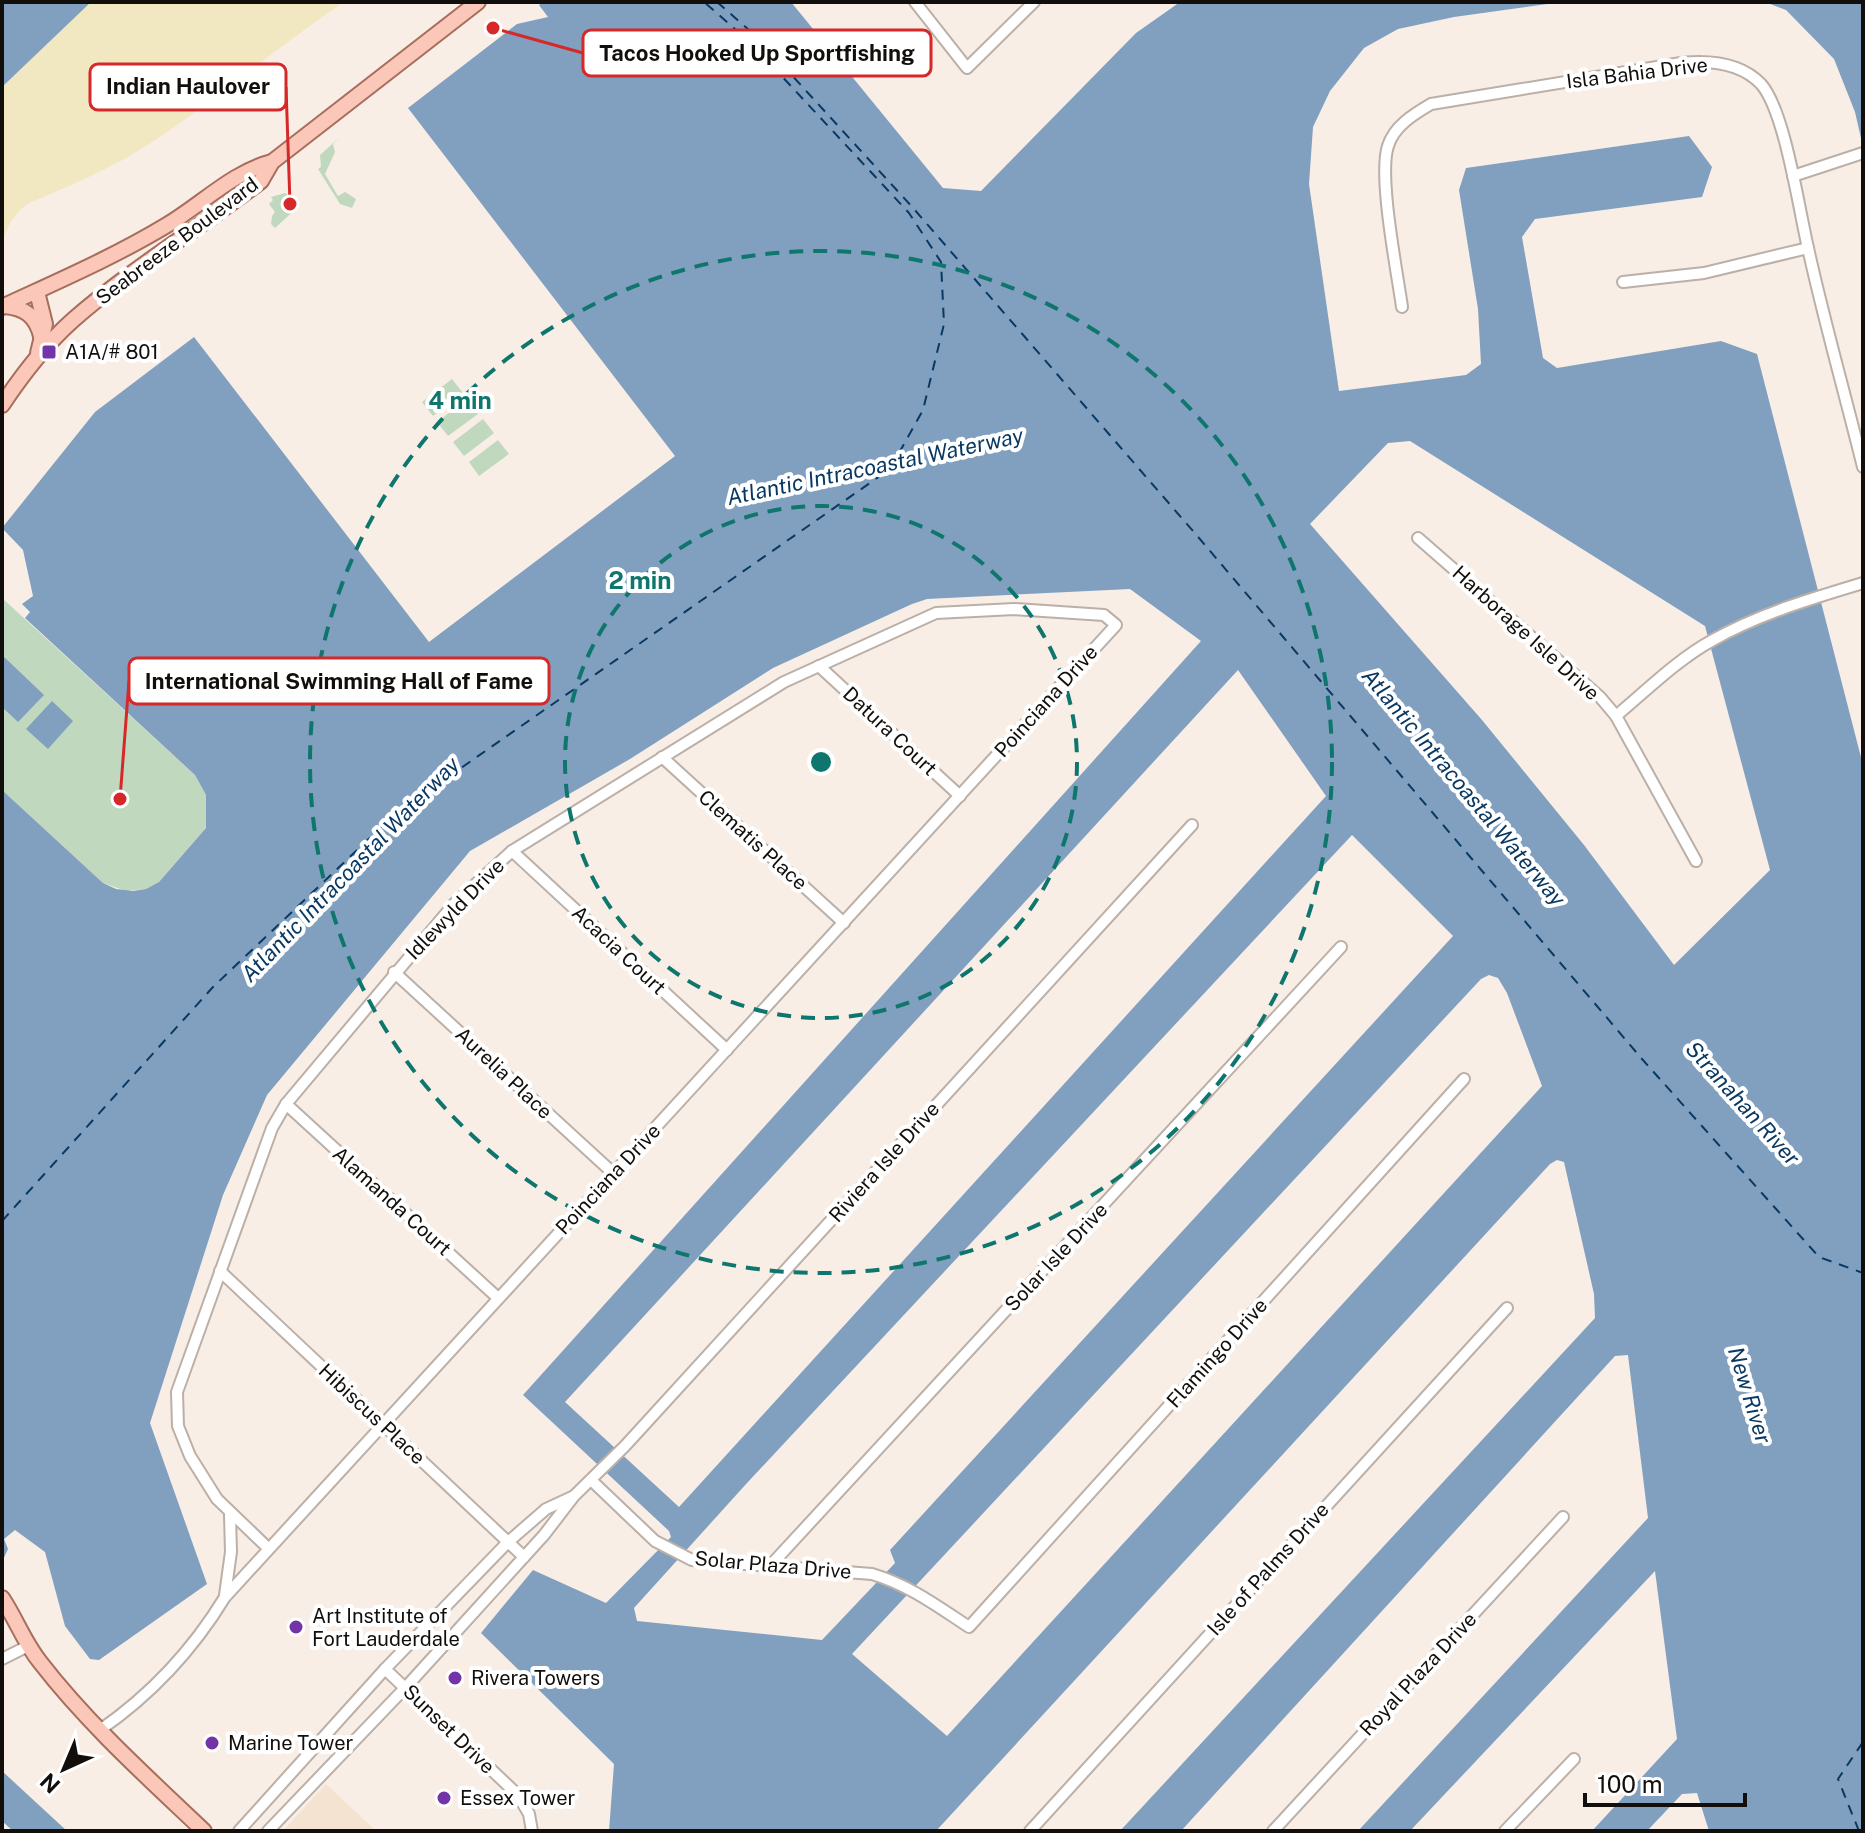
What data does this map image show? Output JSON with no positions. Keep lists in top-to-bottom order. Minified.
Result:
{"streets":{"main road":["Seabreeze Boulevard"],"street":["Isla Bahia Drive","Harborage Isle Drive","Poinciana Drive","Datura Court","Clematis Place","Idlewyld Drive","Acacia Court","Aurelia Place","Riviera Isle Drive","Alamanda Court","Solar Isle Drive","Flamingo Drive","Hibiscus Place","Solar Plaza Drive","Isle of Palms Drive","Royal Plaza Drive","Sunset Drive"]},"crossings":[["Poinciana Drive","Datura Court"],["Poinciana Drive","Clematis Place"],["Poinciana Drive","Idlewyld Drive"],["Poinciana Drive","Acacia Court"],["Poinciana Drive","Aurelia Place"],["Poinciana Drive","Alamanda Court"],["Poinciana Drive","Hibiscus Place"],["Datura Court","Idlewyld Drive"],["Clematis Place","Idlewyld Drive"],["Idlewyld Drive","Acacia Court"],["Idlewyld Drive","Aurelia Place"],["Idlewyld Drive","Alamanda Court"],["Idlewyld Drive","Hibiscus Place"],["Riviera Isle Drive","Hibiscus Place"],["Riviera Isle Drive","Solar Plaza Drive"],["Riviera Isle Drive","Sunset Drive"],["Solar Isle Drive","Solar Plaza Drive"],["Flamingo Drive","Solar Plaza Drive"]],"water":["Atlantic Intracoastal Waterway","Stranahan River","New River"],"places":{"other":["Tacos Hooked Up Sportfishing","Indian Haulover","International Swimming Hall of Fame","Art Institute of Fort Lauderdale","Rivera Towers","Marine Tower","Essex Tower"],"transit":["A1A/# 801"]},"scale_bar":"100 m","north":"bottom left","rings":["4 min","2 min"]}
